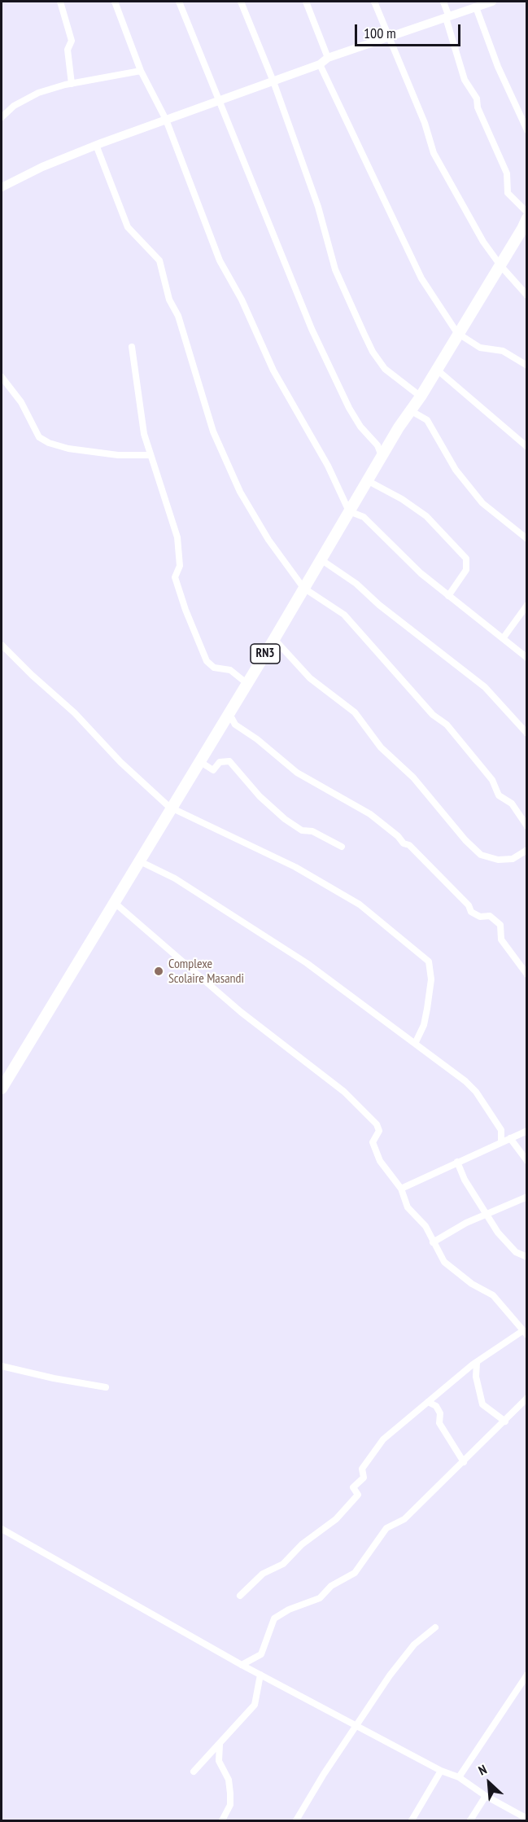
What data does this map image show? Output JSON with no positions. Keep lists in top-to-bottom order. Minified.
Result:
{"streets":{"highway":["RN3"]},"places":["Complexe Scolaire Masandi"],"scale_bar":"100 m","north":"top left"}
